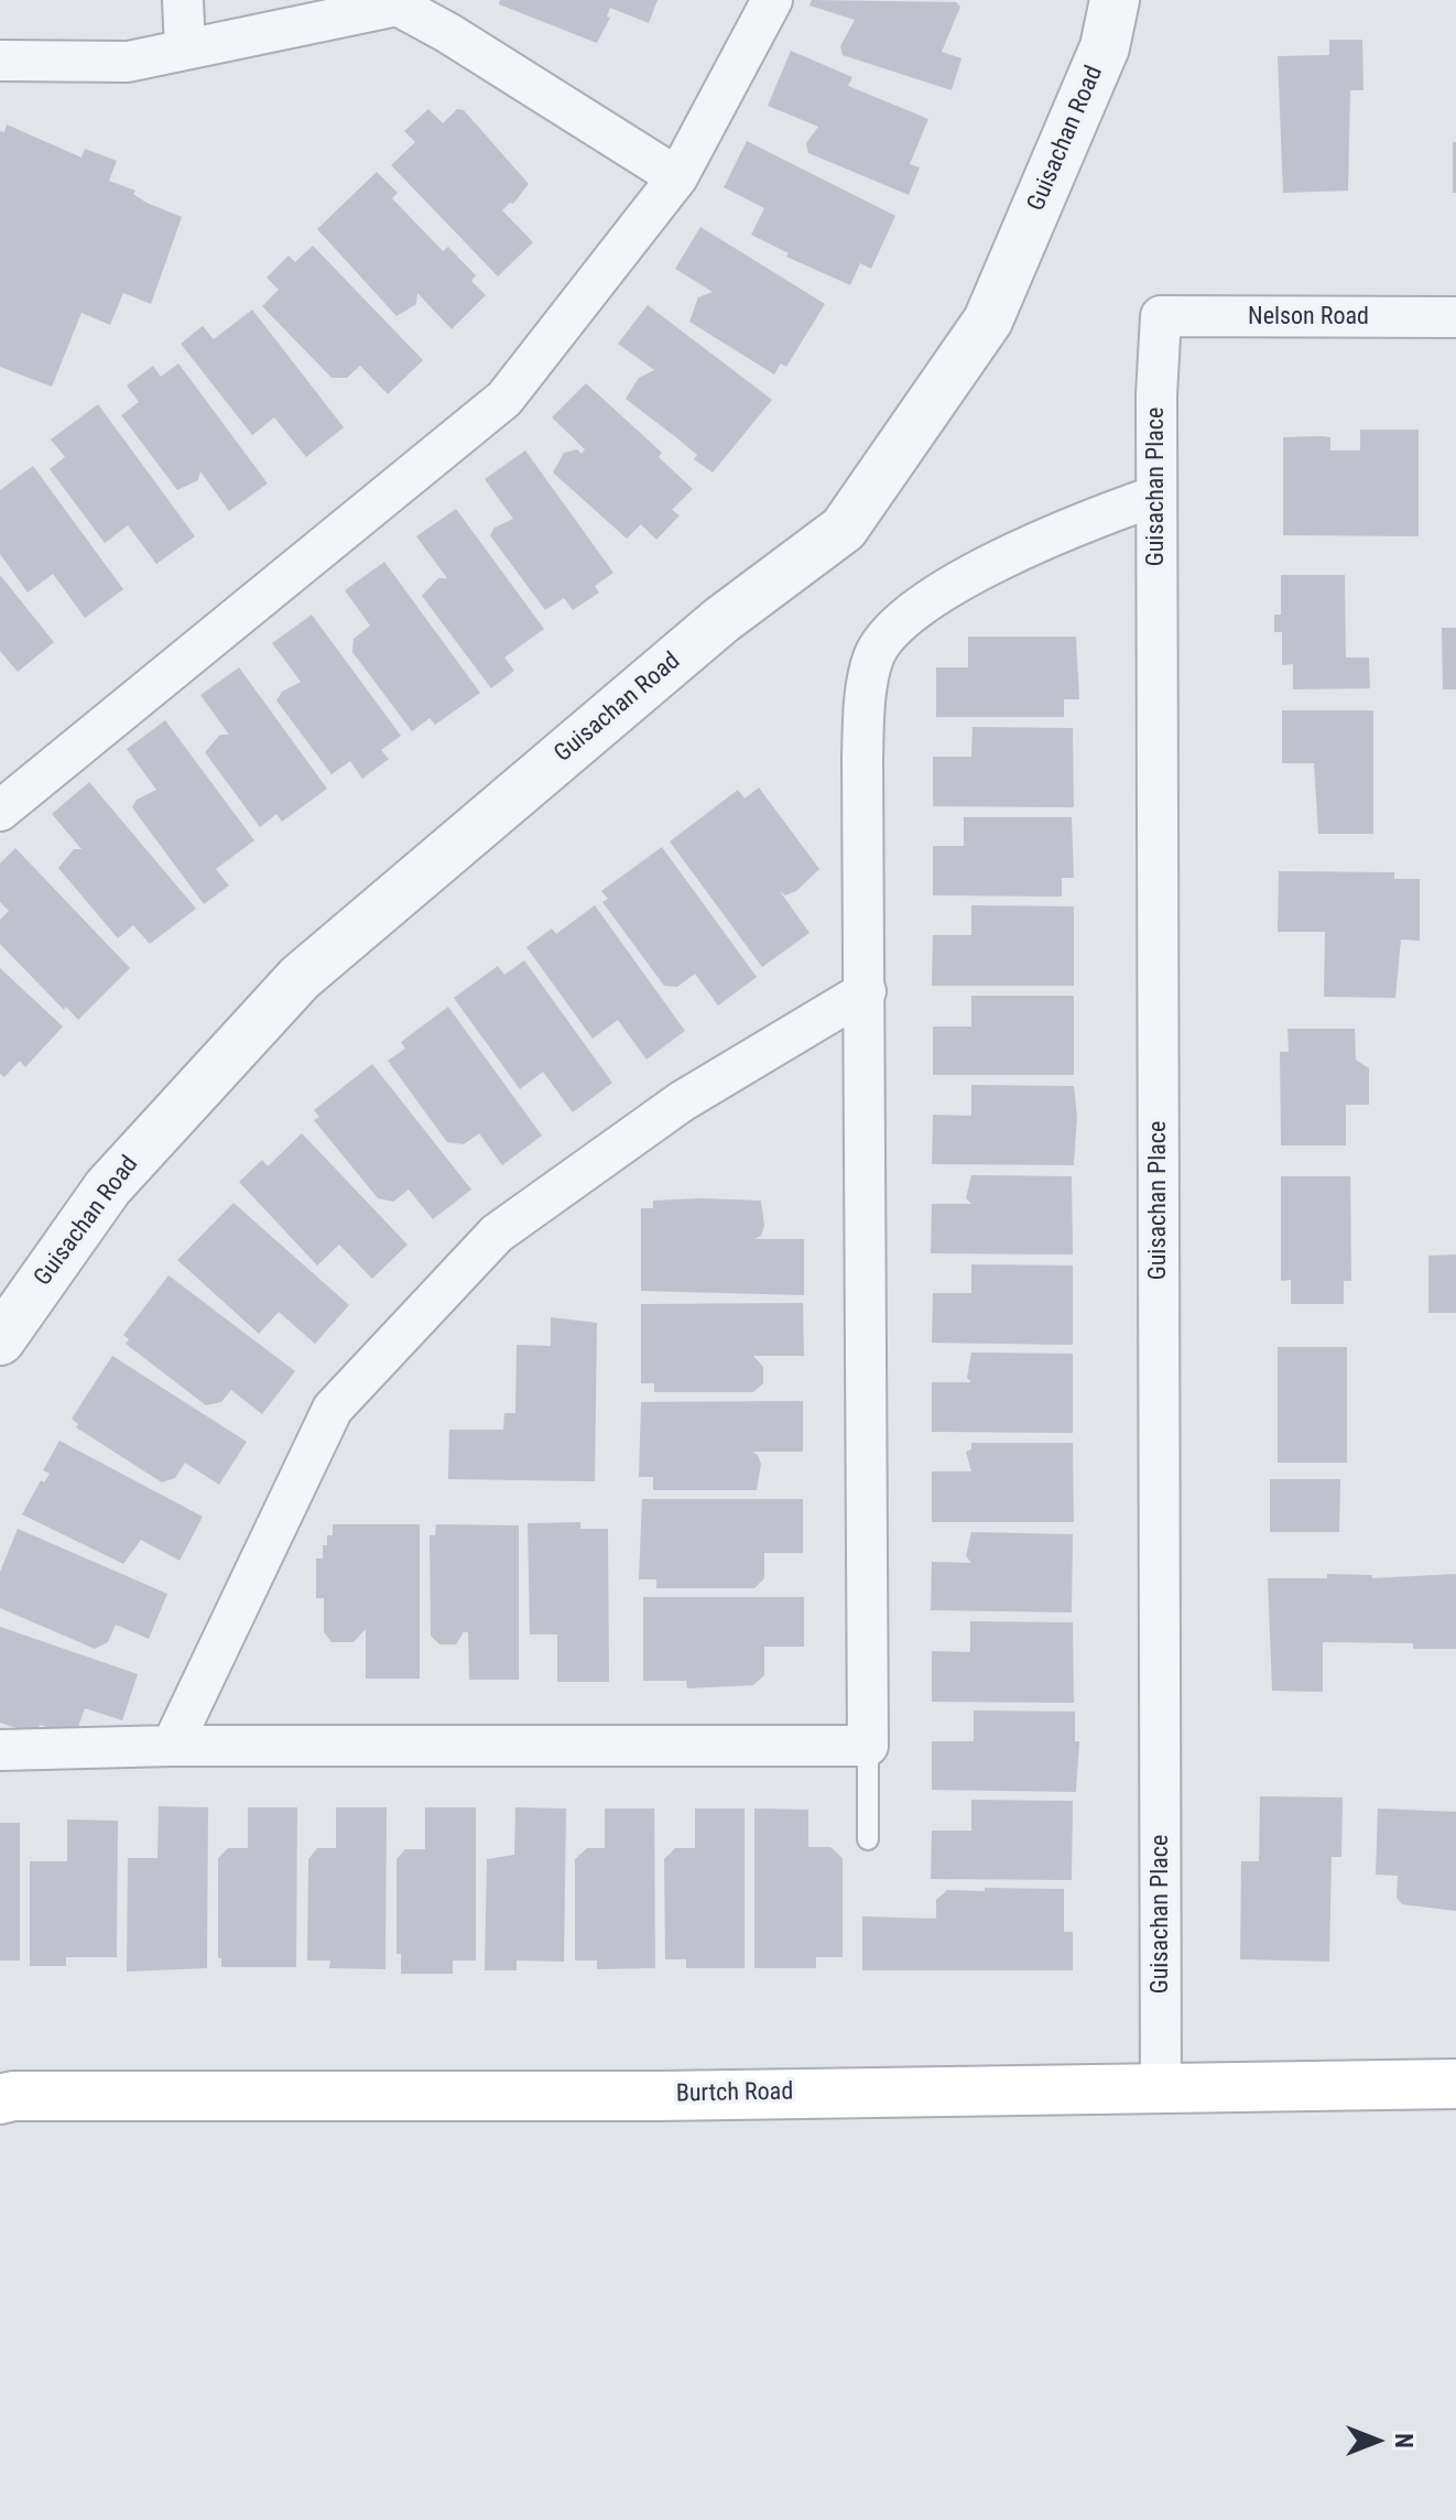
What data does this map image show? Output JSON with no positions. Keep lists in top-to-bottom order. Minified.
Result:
{"streets":{"main road":["Burtch Road"],"street":["Guisachan Road","Nelson Road","Guisachan Place"]},"crossings":[["Nelson Road","Guisachan Place"],["Guisachan Place","Burtch Road"]],"north":"right"}
